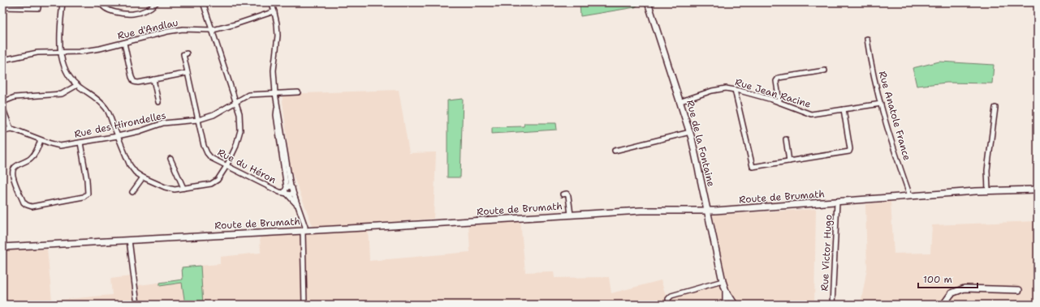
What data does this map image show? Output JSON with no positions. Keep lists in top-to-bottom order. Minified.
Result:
{"streets":{"main road":["Rue de la Fontaine","Route de Brumath"],"street":["Rue d'Andlau","Rue Jean Racine","Rue Anatole France","Rue des Hirondelles","Rue du Héron","Rue Victor Hugo"]},"crossings":[["Rue Jean Racine","Rue Anatole France"],["Rue Jean Racine","Rue de la Fontaine"],["Rue Anatole France","Route de Brumath"],["Rue des Hirondelles","Rue du Héron"],["Rue de la Fontaine","Route de Brumath"],["Route de Brumath","Rue Victor Hugo"]],"scale_bar":"100 m"}
